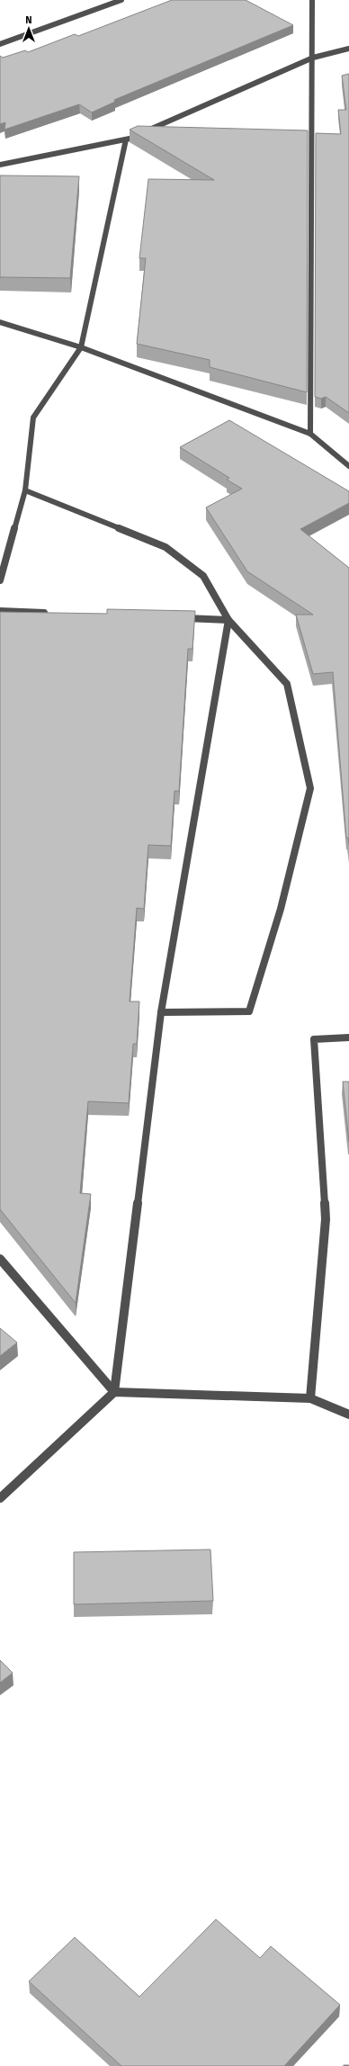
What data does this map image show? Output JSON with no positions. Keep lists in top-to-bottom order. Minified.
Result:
{"north":"top"}
